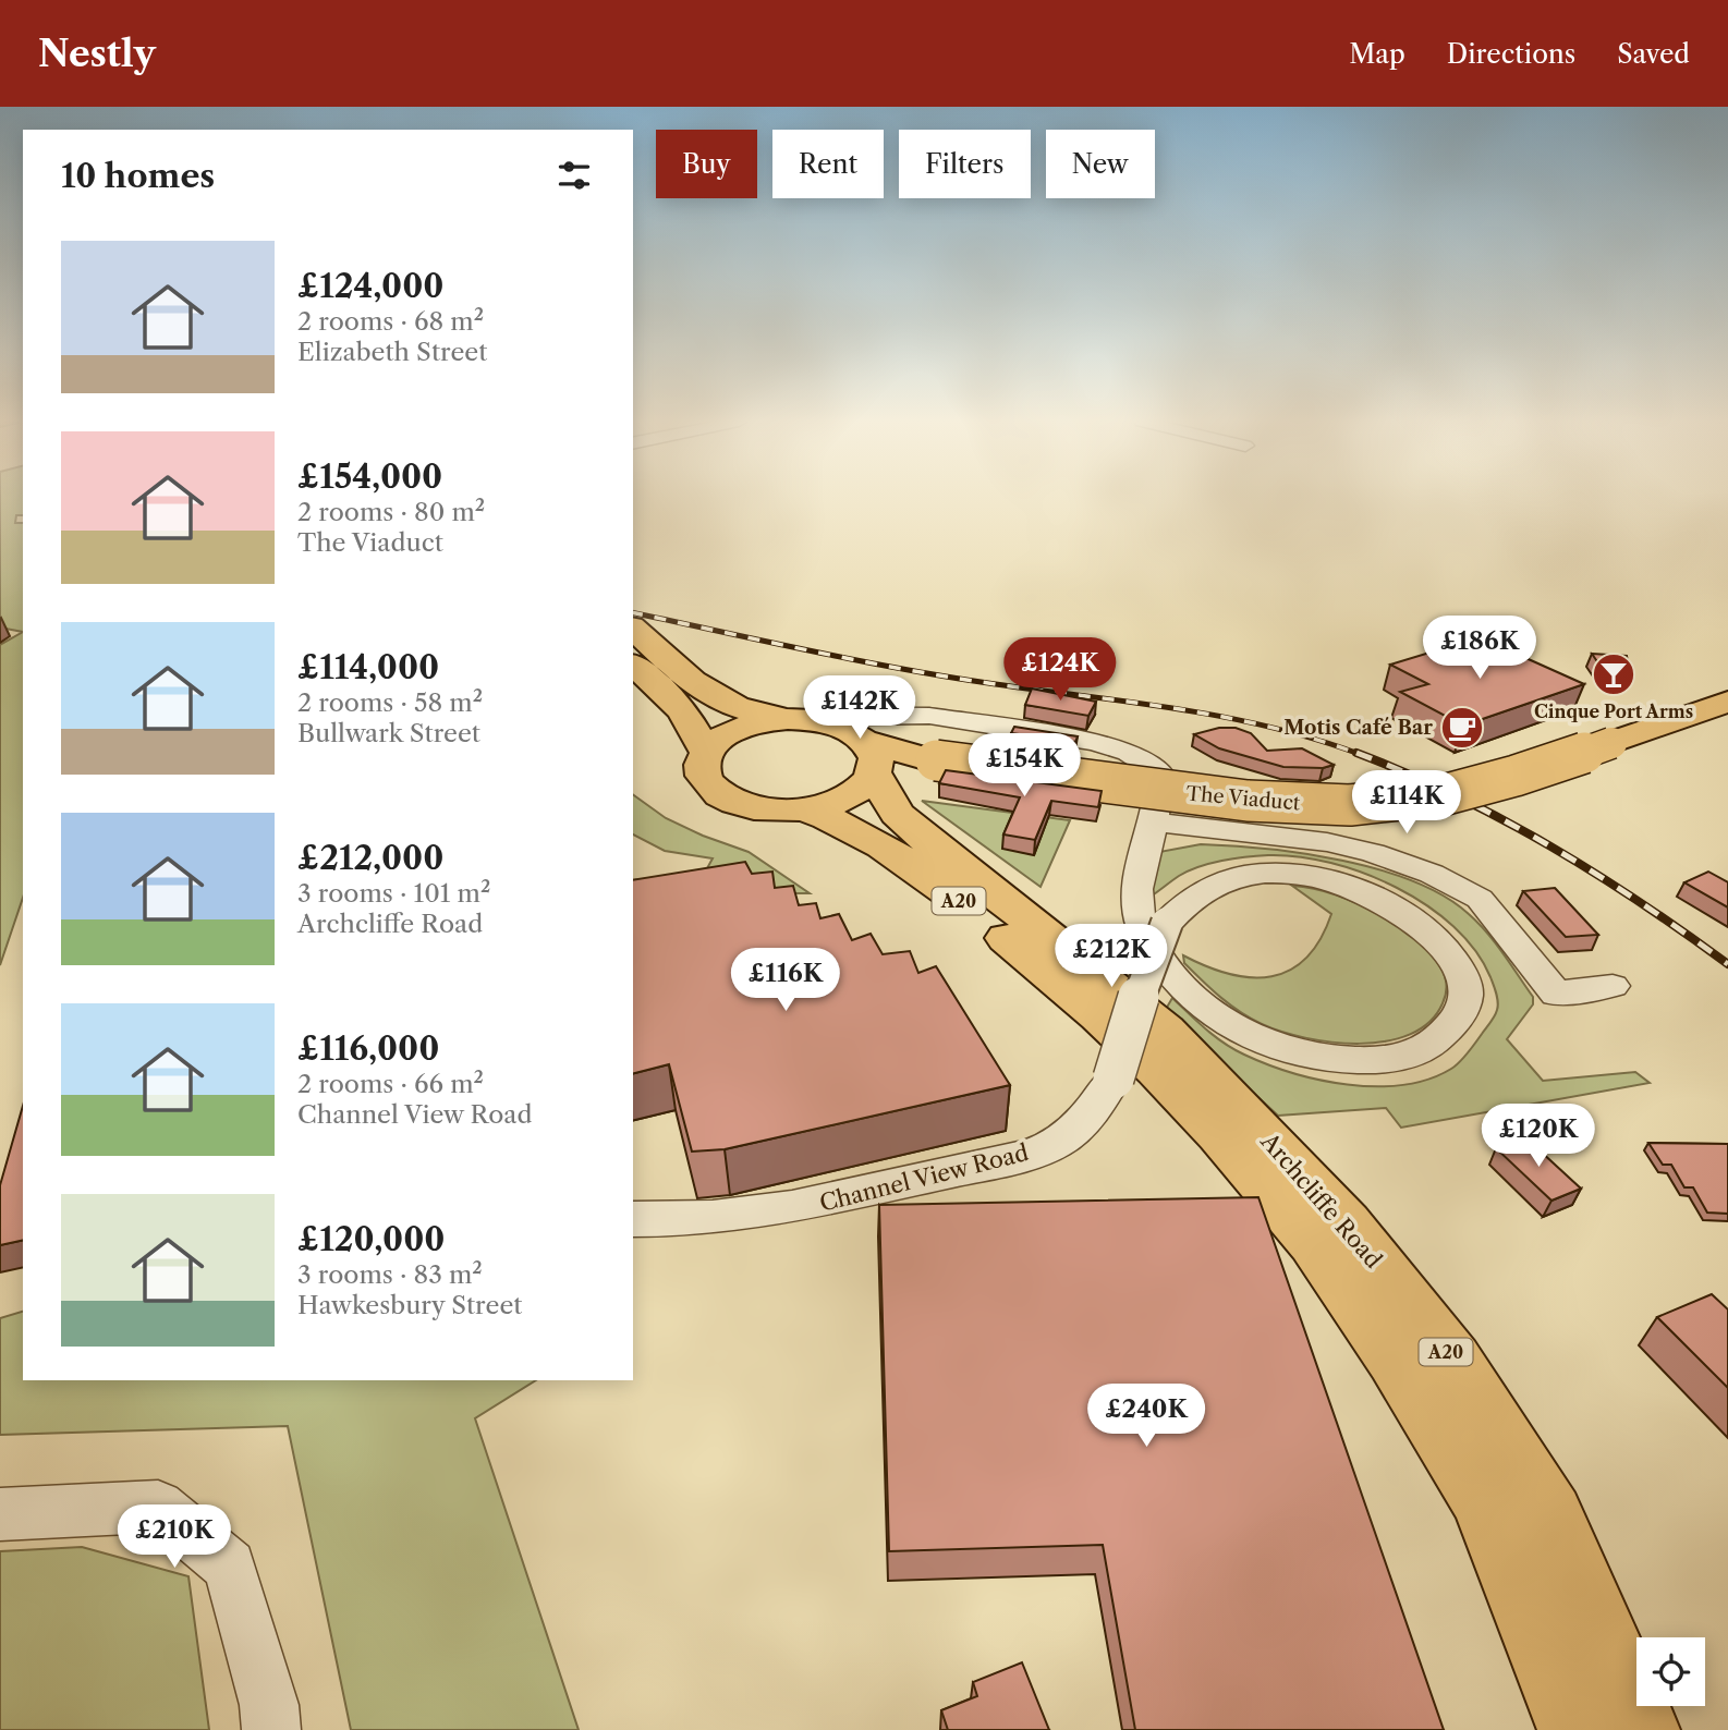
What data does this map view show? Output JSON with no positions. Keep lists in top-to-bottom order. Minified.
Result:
{"streets":{"highway":["The Viaduct","A20","Archcliffe Road"],"street":["Channel View Road"]},"crossings":[["The Viaduct","Archcliffe Road"]],"places":{"bar":["Cinque Port Arms"],"cafe":["Motis Café Bar"]},"page":{"header":"Nestly","nav":["Map","Directions","Saved"],"chip":["Buy","Rent","Filters","New"],"heading":"10 homes","list":[{"name":"£124,000","note":"2 rooms · 68 m² · Elizabeth Street"},{"name":"£154,000","note":"2 rooms · 80 m² · The Viaduct"},{"name":"£114,000","note":"2 rooms · 58 m² · Bullwark Street"},{"name":"£212,000","note":"3 rooms · 101 m² · Archcliffe Road"},{"name":"£116,000","note":"2 rooms · 66 m² · Channel View Road"},{"name":"£120,000","note":"3 rooms · 83 m² · Hawkesbury Street"}],"price":["£186K","£124K","£142K","£154K","£114K","£212K","£116K","£120K","£240K","£210K"]}}
